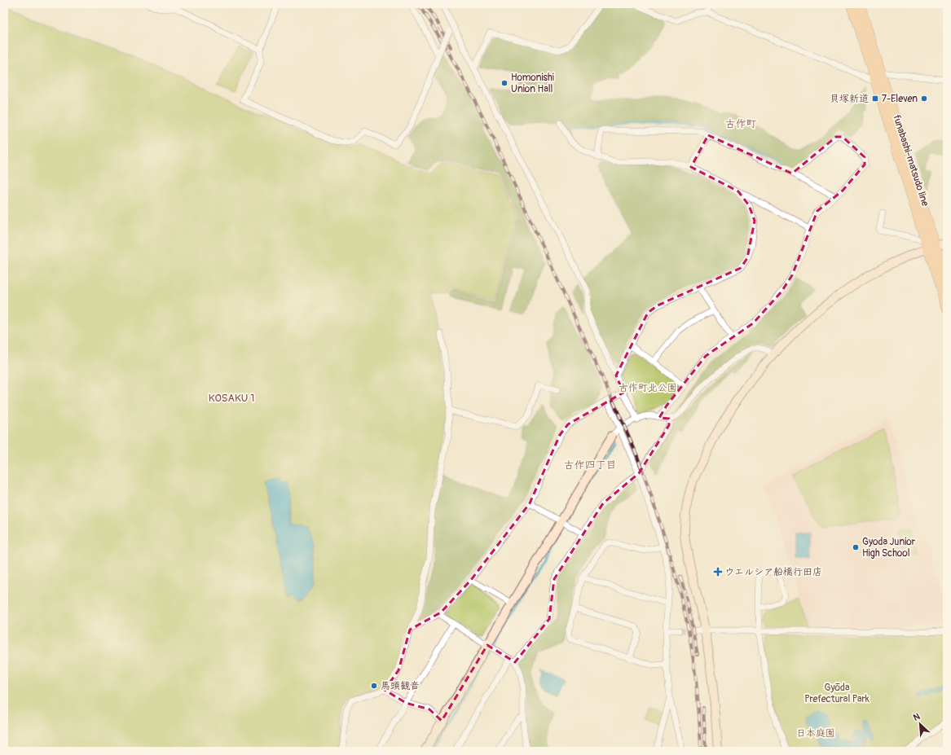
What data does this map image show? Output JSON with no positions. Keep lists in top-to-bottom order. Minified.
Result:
{"streets":{"main road":["funabashi-matsudo line"]},"districts":["古作町","KOSAKU 1","古作四丁目"],"parks":["古作町北公園","Gyōda Prefectural Park","日本庭園"],"places":{"other":["Homonishi Union Hall","7-Eleven","Gyoda Junior High School","馬頭観音"],"transit":["貝塚新道"],"health":["ウエルシア船橋行田店"]},"north":"top left"}
